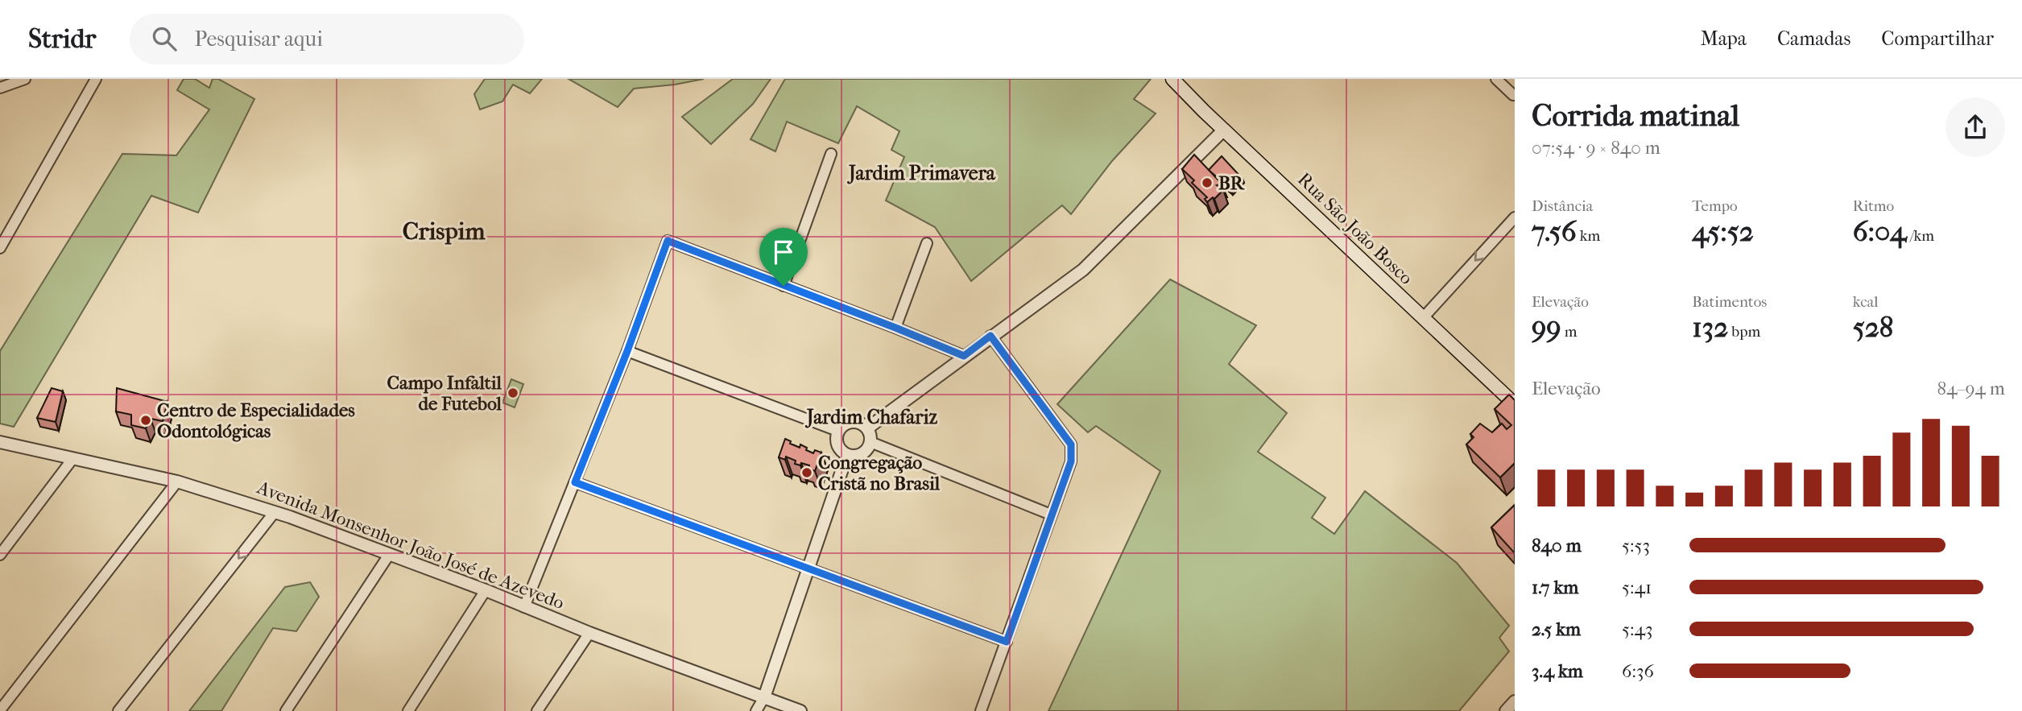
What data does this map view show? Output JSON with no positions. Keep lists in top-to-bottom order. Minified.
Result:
{"streets":{"main road":["Rua São João Bosco"],"street":["Avenida Monsenhor João José de Azevedo"]},"districts":["Jardim Primavera","Crispim","Jardim Chafariz"],"places":["BR","Campo Infaltil de Futebol","Centro de Especialidades Odontológicas","Congregação Cristã no Brasil"],"page":{"header":"Stridr","search":"Pesquisar aqui","nav":["Mapa","Camadas","Compartilhar"],"heading":["Corrida matinal","07:54 · 9 × 840 m"],"stats":[["Distância","7.56 km"],["Tempo","45:52"],["Ritmo","6:04 /km"],["Elevação","99 m"],["Batimentos","132 bpm"],["kcal","528"]],"chart":["Elevação","84–94 m"],"list":[{"name":"840 m","note":"5:53"},{"name":"1.7 km","note":"5:41"},{"name":"2.5 km","note":"5:43"},{"name":"3.4 km","note":"6:36"}]}}
